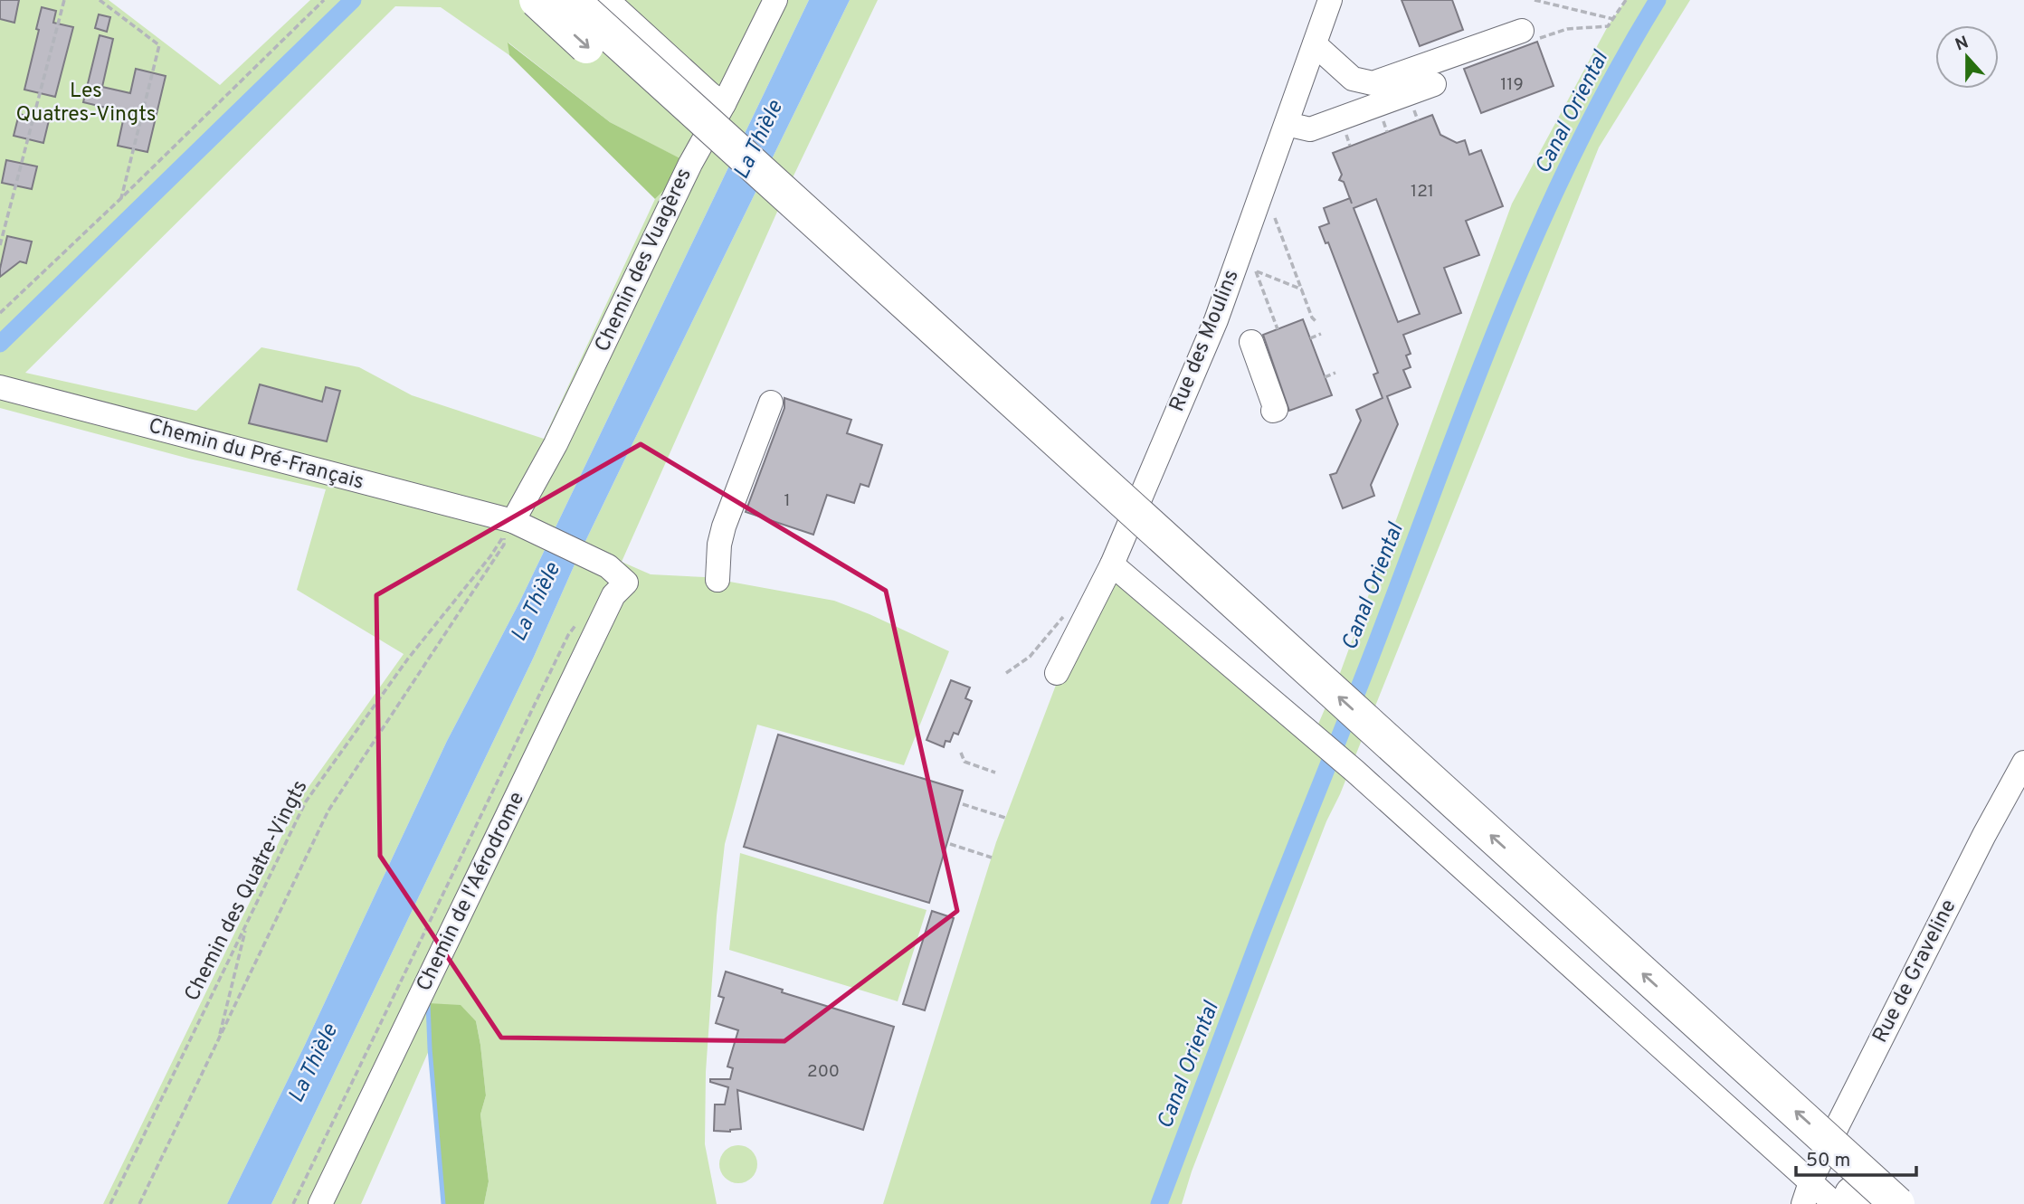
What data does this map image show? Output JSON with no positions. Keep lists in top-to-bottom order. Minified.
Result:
{"streets":{"street":["Chemin des Vuagères","Rue des Moulins","Chemin du Pré-Français","Chemin de l'Aérodrome","Rue de Graveline"],"path":["Chemin des Quatre-Vingts"]},"crossings":[["Chemin des Vuagères","Chemin du Pré-Français"],["Chemin des Vuagères","Chemin des Quatre-Vingts"],["Chemin du Pré-Français","Chemin des Quatre-Vingts"],["Chemin du Pré-Français","Chemin de l'Aérodrome"]],"water":["Canal Oriental","La Thièle"],"parks":["Les Quatres-Vingts"],"house_numbers":["119","121","1","200"],"scale_bar":"50 m","north":"top"}
